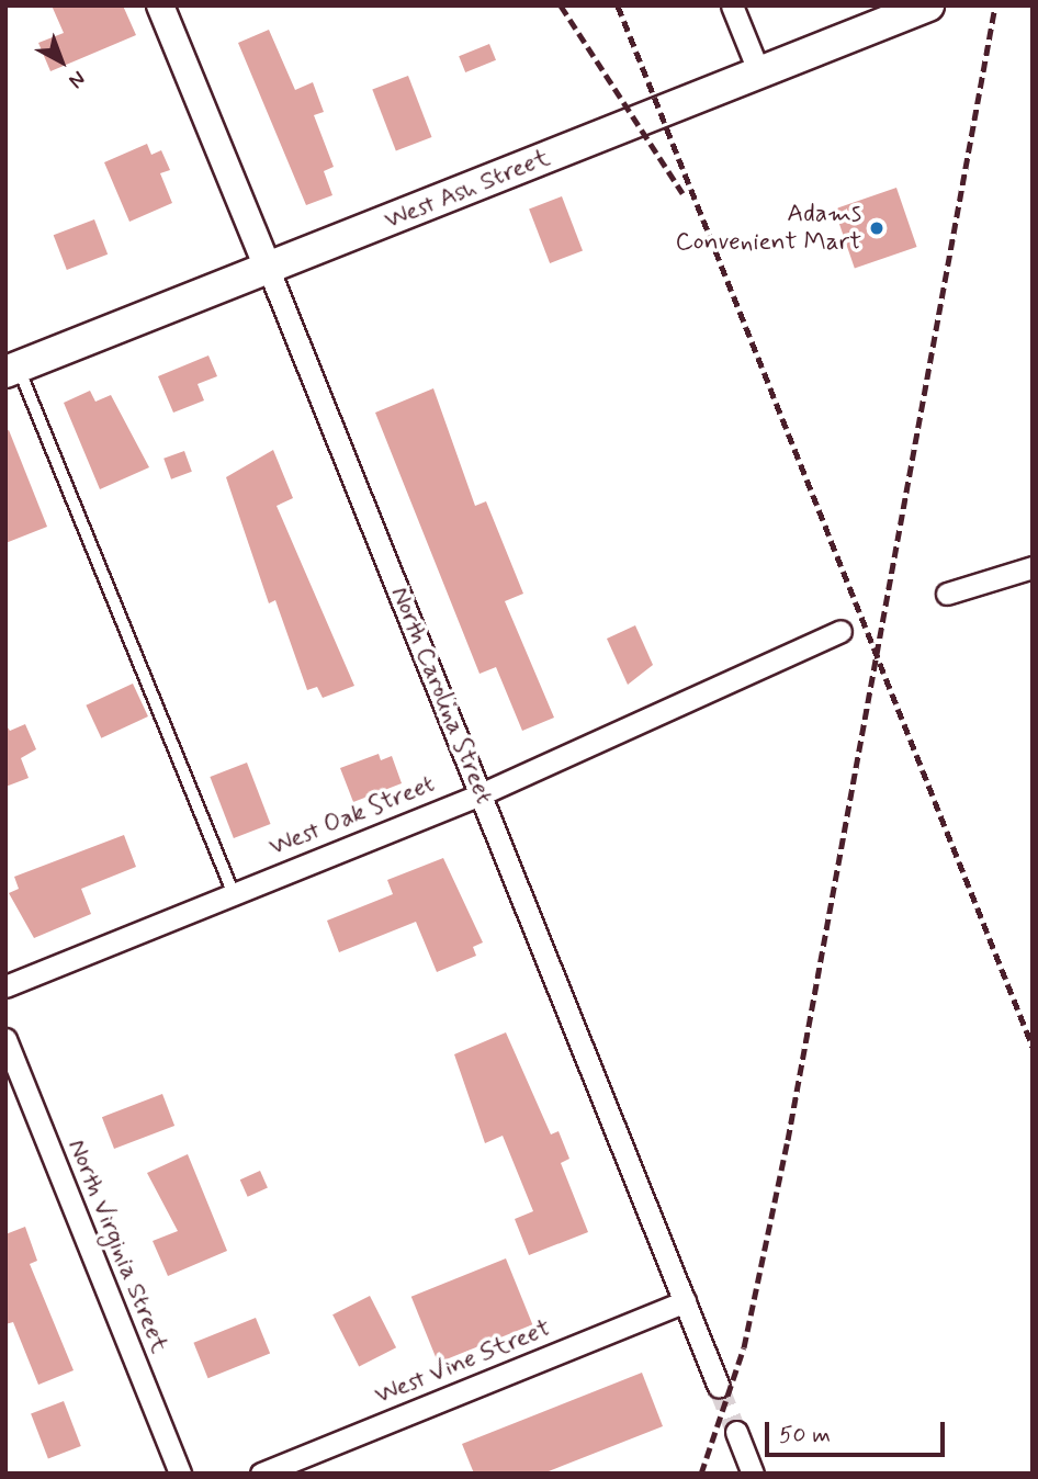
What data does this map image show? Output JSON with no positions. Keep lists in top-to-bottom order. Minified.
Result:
{"streets":{"main road":["West Ash Street"],"street":["North Carolina Street","West Oak Street","North Virginia Street","West Vine Street"]},"crossings":[["West Ash Street","North Carolina Street"],["North Carolina Street","West Oak Street"],["North Carolina Street","West Vine Street"]],"places":["Adams Convenient Mart"],"scale_bar":"50 m","north":"bottom right"}
